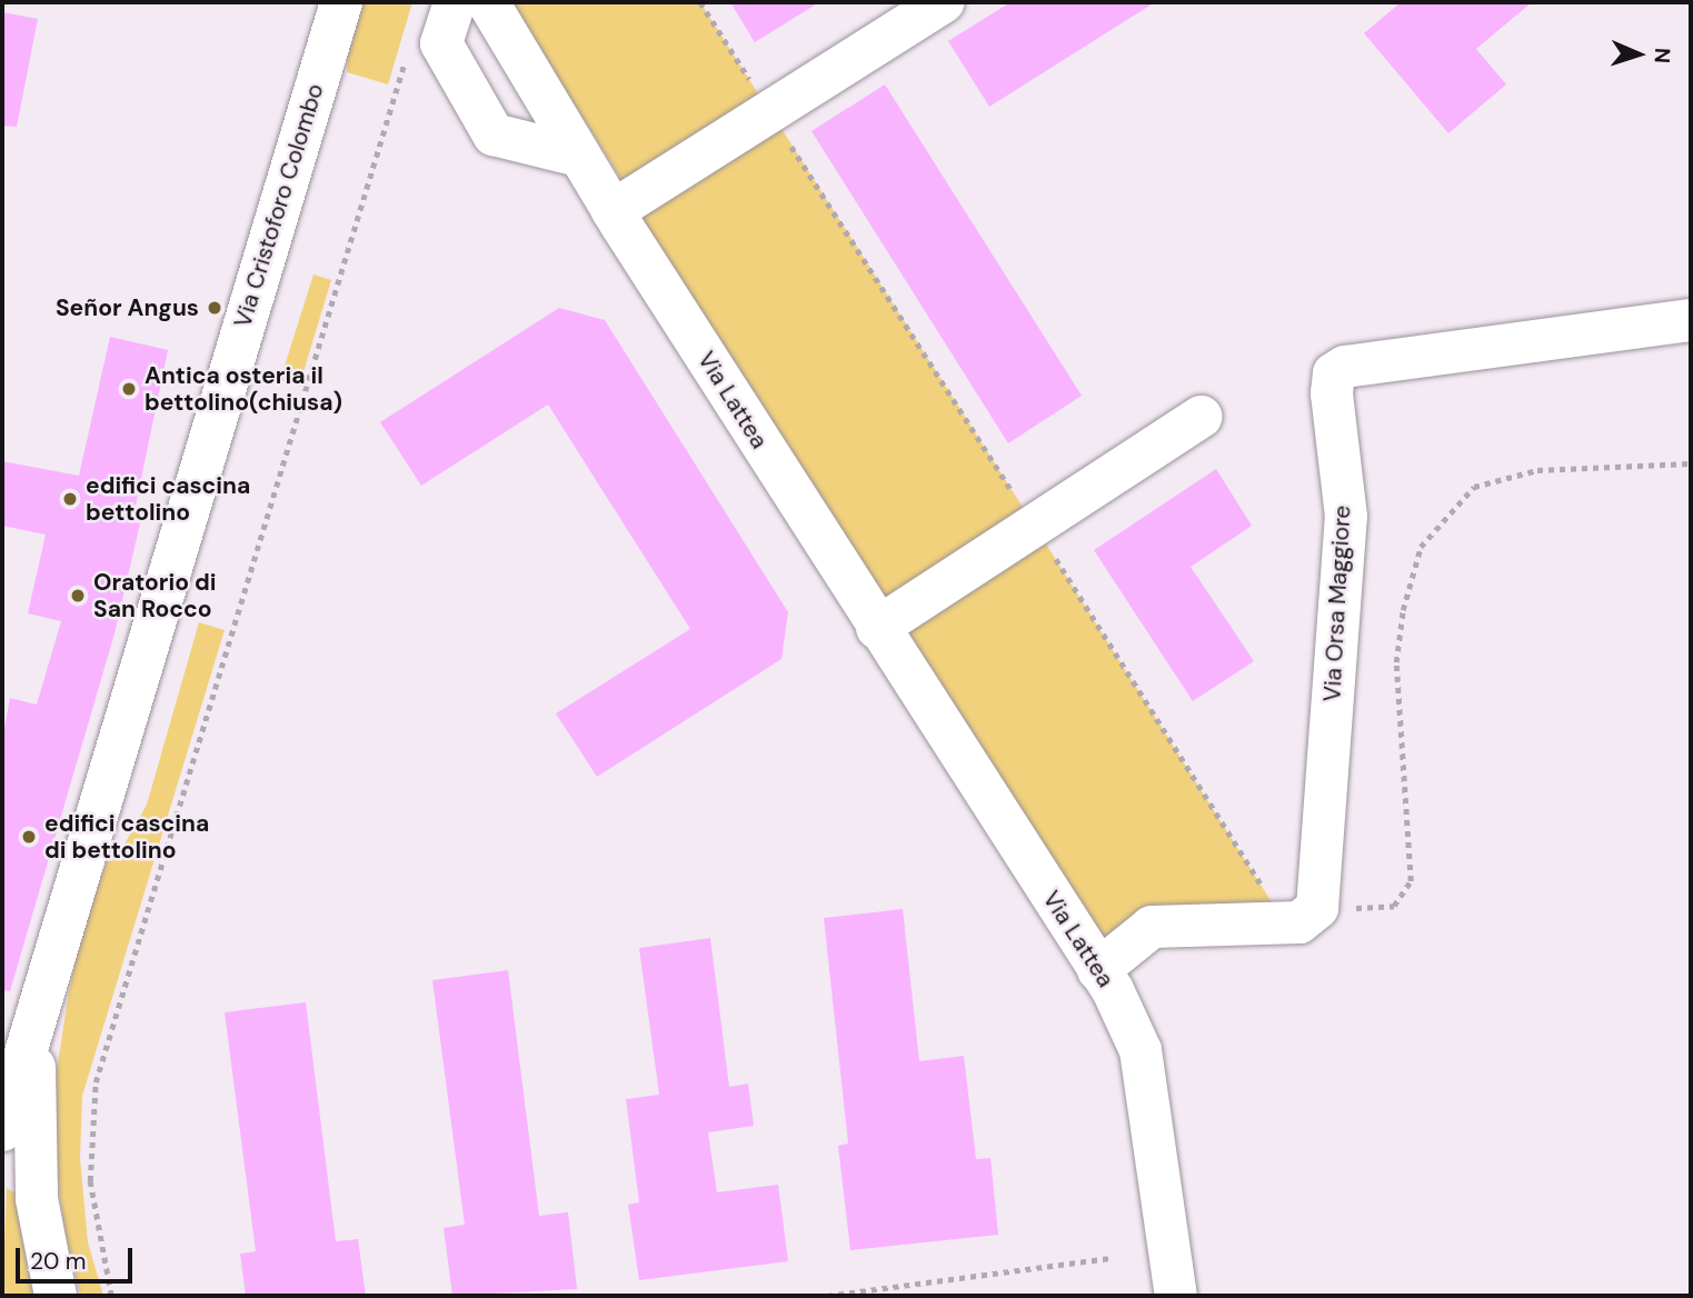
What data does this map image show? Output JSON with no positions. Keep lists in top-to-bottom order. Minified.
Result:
{"streets":{"street":["Via Cristoforo Colombo","Via Lattea","Via Orsa Maggiore"]},"places":["Señor Angus","Antica osteria il bettolino(chiusa)","edifici cascina bettolino","Oratorio di San Rocco","edifici cascina di bettolino"],"scale_bar":"20 m","north":"right"}
